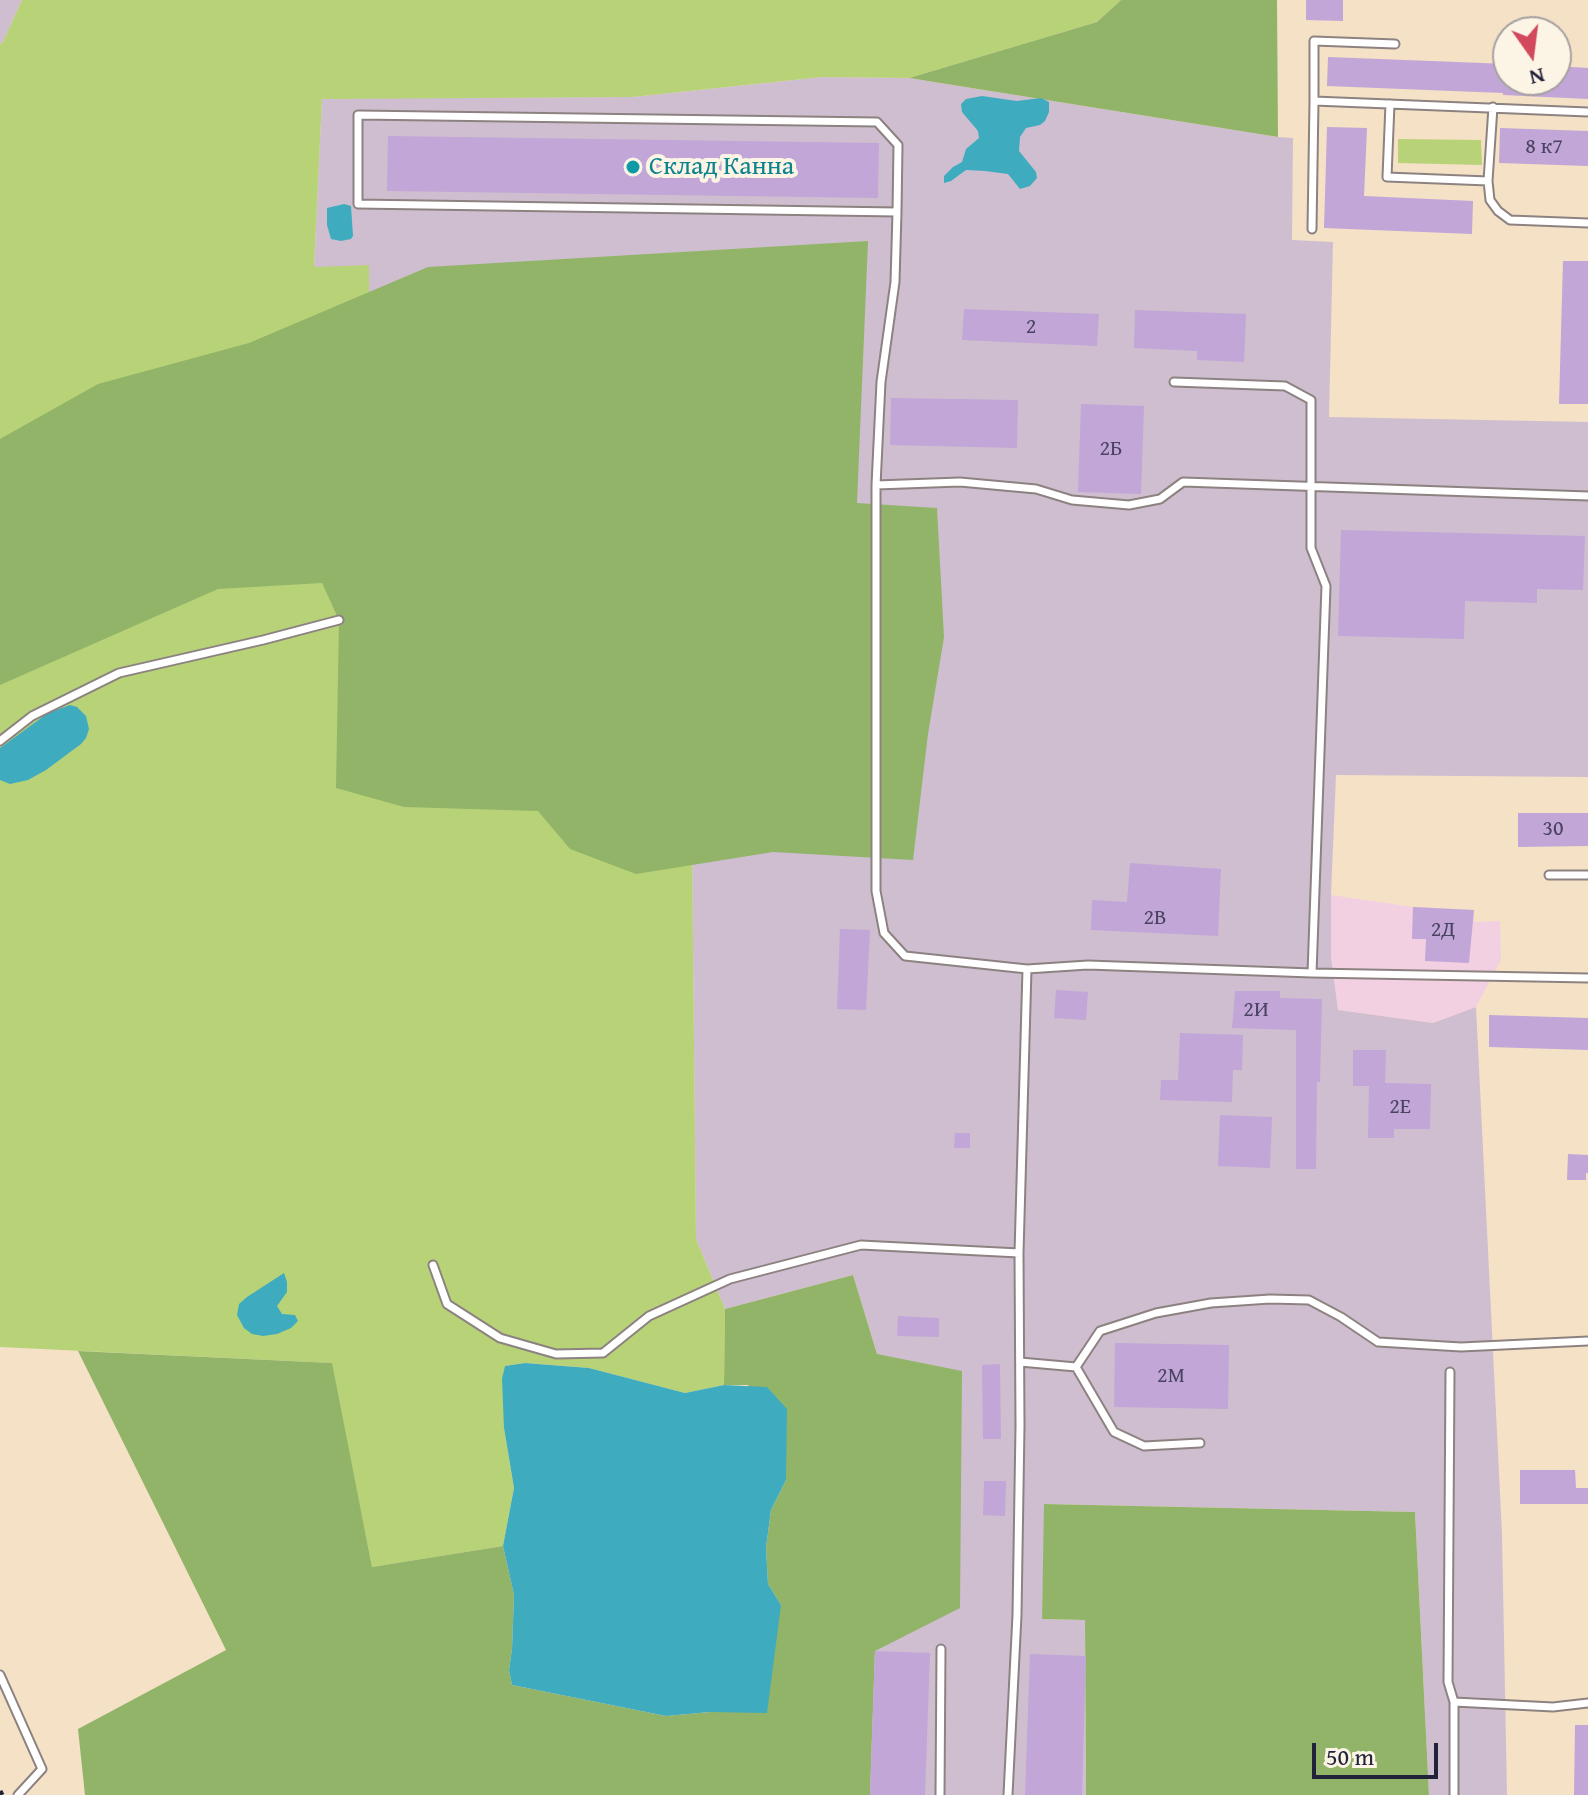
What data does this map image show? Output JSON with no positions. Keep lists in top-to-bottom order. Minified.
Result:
{"places":["Склад Канна"],"house_numbers":["8 к7","2","2Б","30","2В","2Д","2И","2Е","2М"],"scale_bar":"50 m","north":"bottom"}
